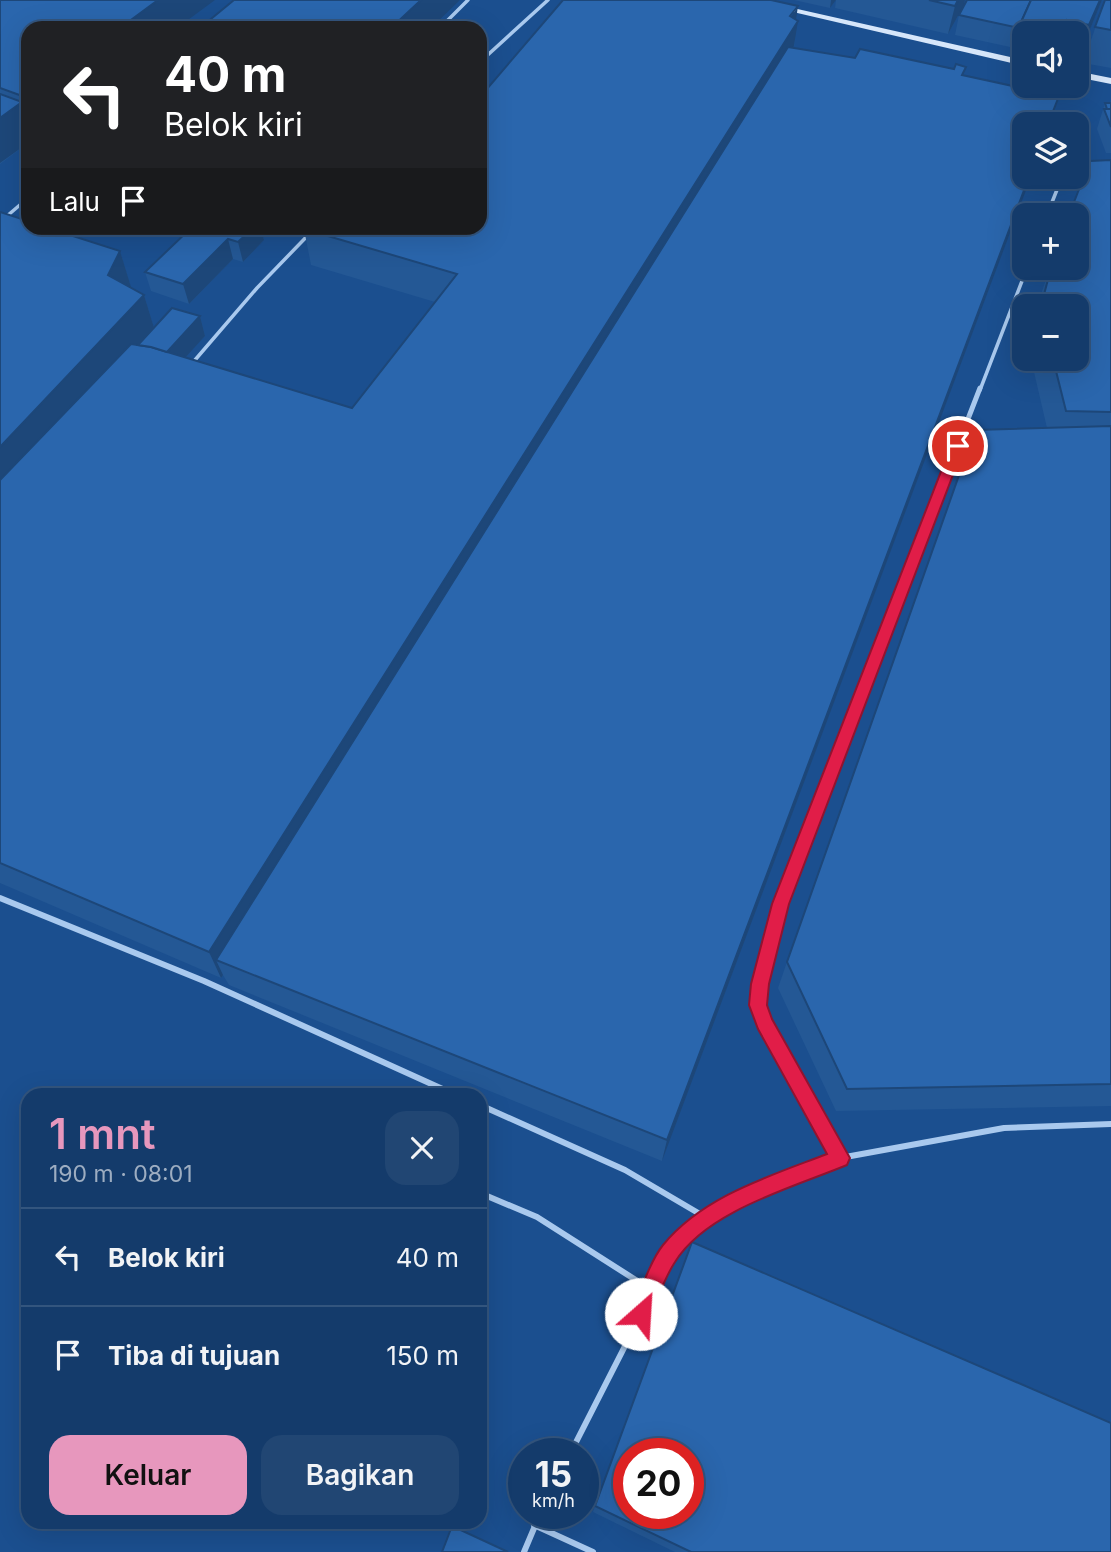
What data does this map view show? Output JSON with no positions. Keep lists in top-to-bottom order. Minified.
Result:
{"page":{"map_buttons":["+","−"],"turn":["40 m","Belok kiri"],"then":"Lalu","heading":["1 mnt","190 m · 08:01"],"list":[{"name":"Belok kiri","value":"40 m"},{"name":"Tiba di tujuan","value":"150 m"}],"buttons":["Keluar","Bagikan"],"speed":"15 km/h","limit":"20"}}
